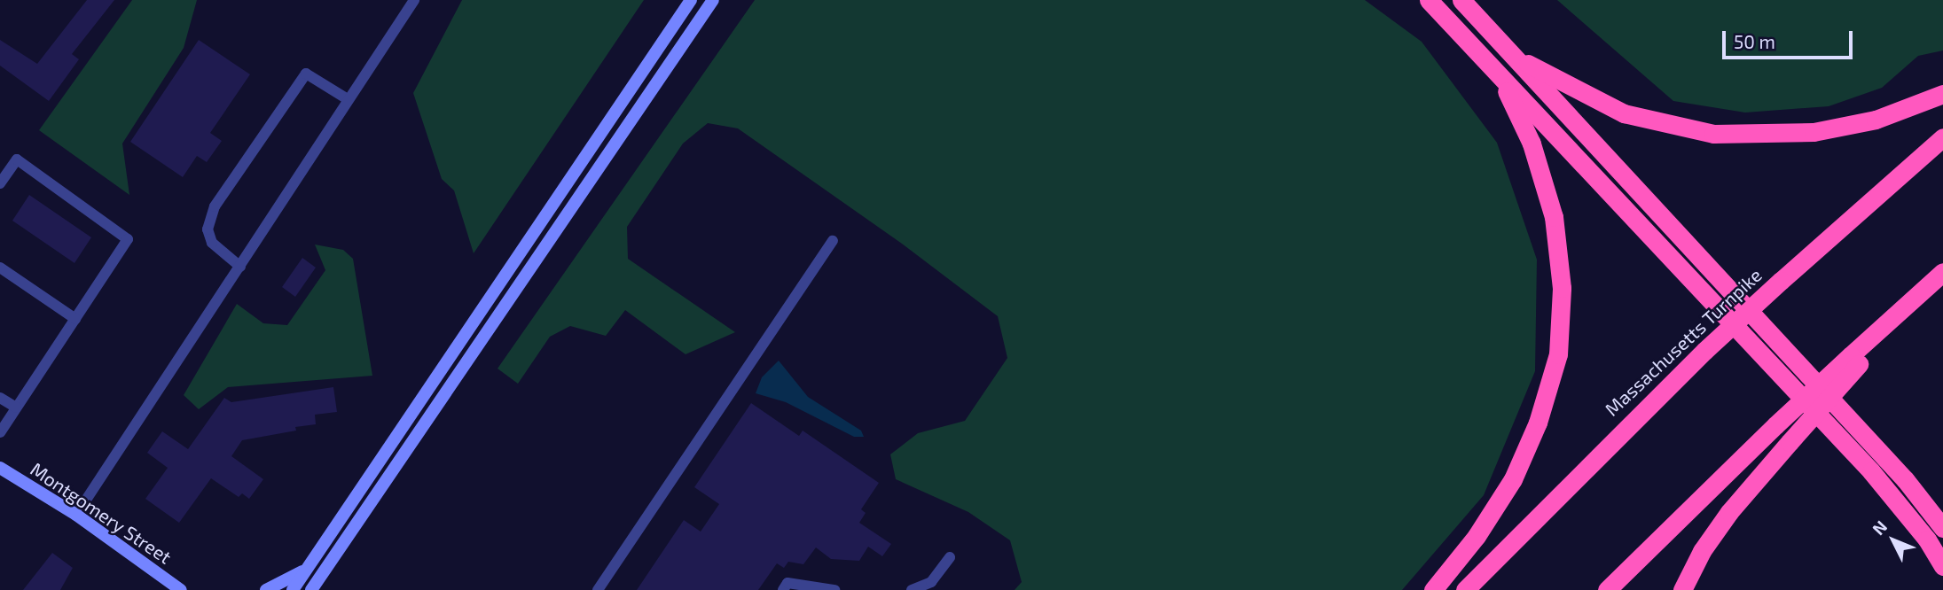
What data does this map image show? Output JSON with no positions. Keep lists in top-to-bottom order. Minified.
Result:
{"streets":{"highway":["Massachusetts Turnpike"],"main road":["Montgomery Street"]},"scale_bar":"50 m","north":"top left"}
